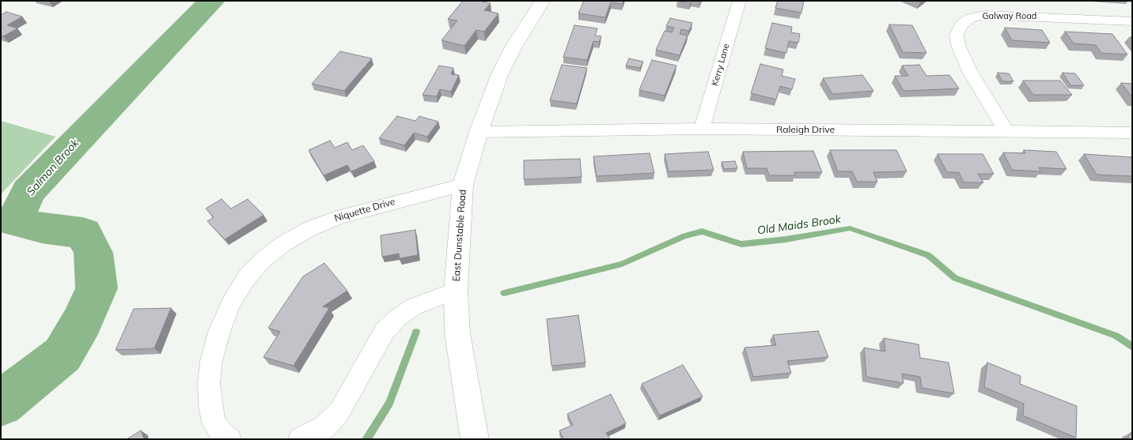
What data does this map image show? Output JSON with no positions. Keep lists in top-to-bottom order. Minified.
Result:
{"streets":{"street":["Galway Road","Kerry Lane","Raleigh Drive","Niquette Drive","East Dunstable Road"]},"crossings":[["Galway Road","Raleigh Drive"],["Kerry Lane","Raleigh Drive"],["Raleigh Drive","East Dunstable Road"],["Niquette Drive","East Dunstable Road"]],"water":["Salmon Brook","Old Maids Brook"]}
